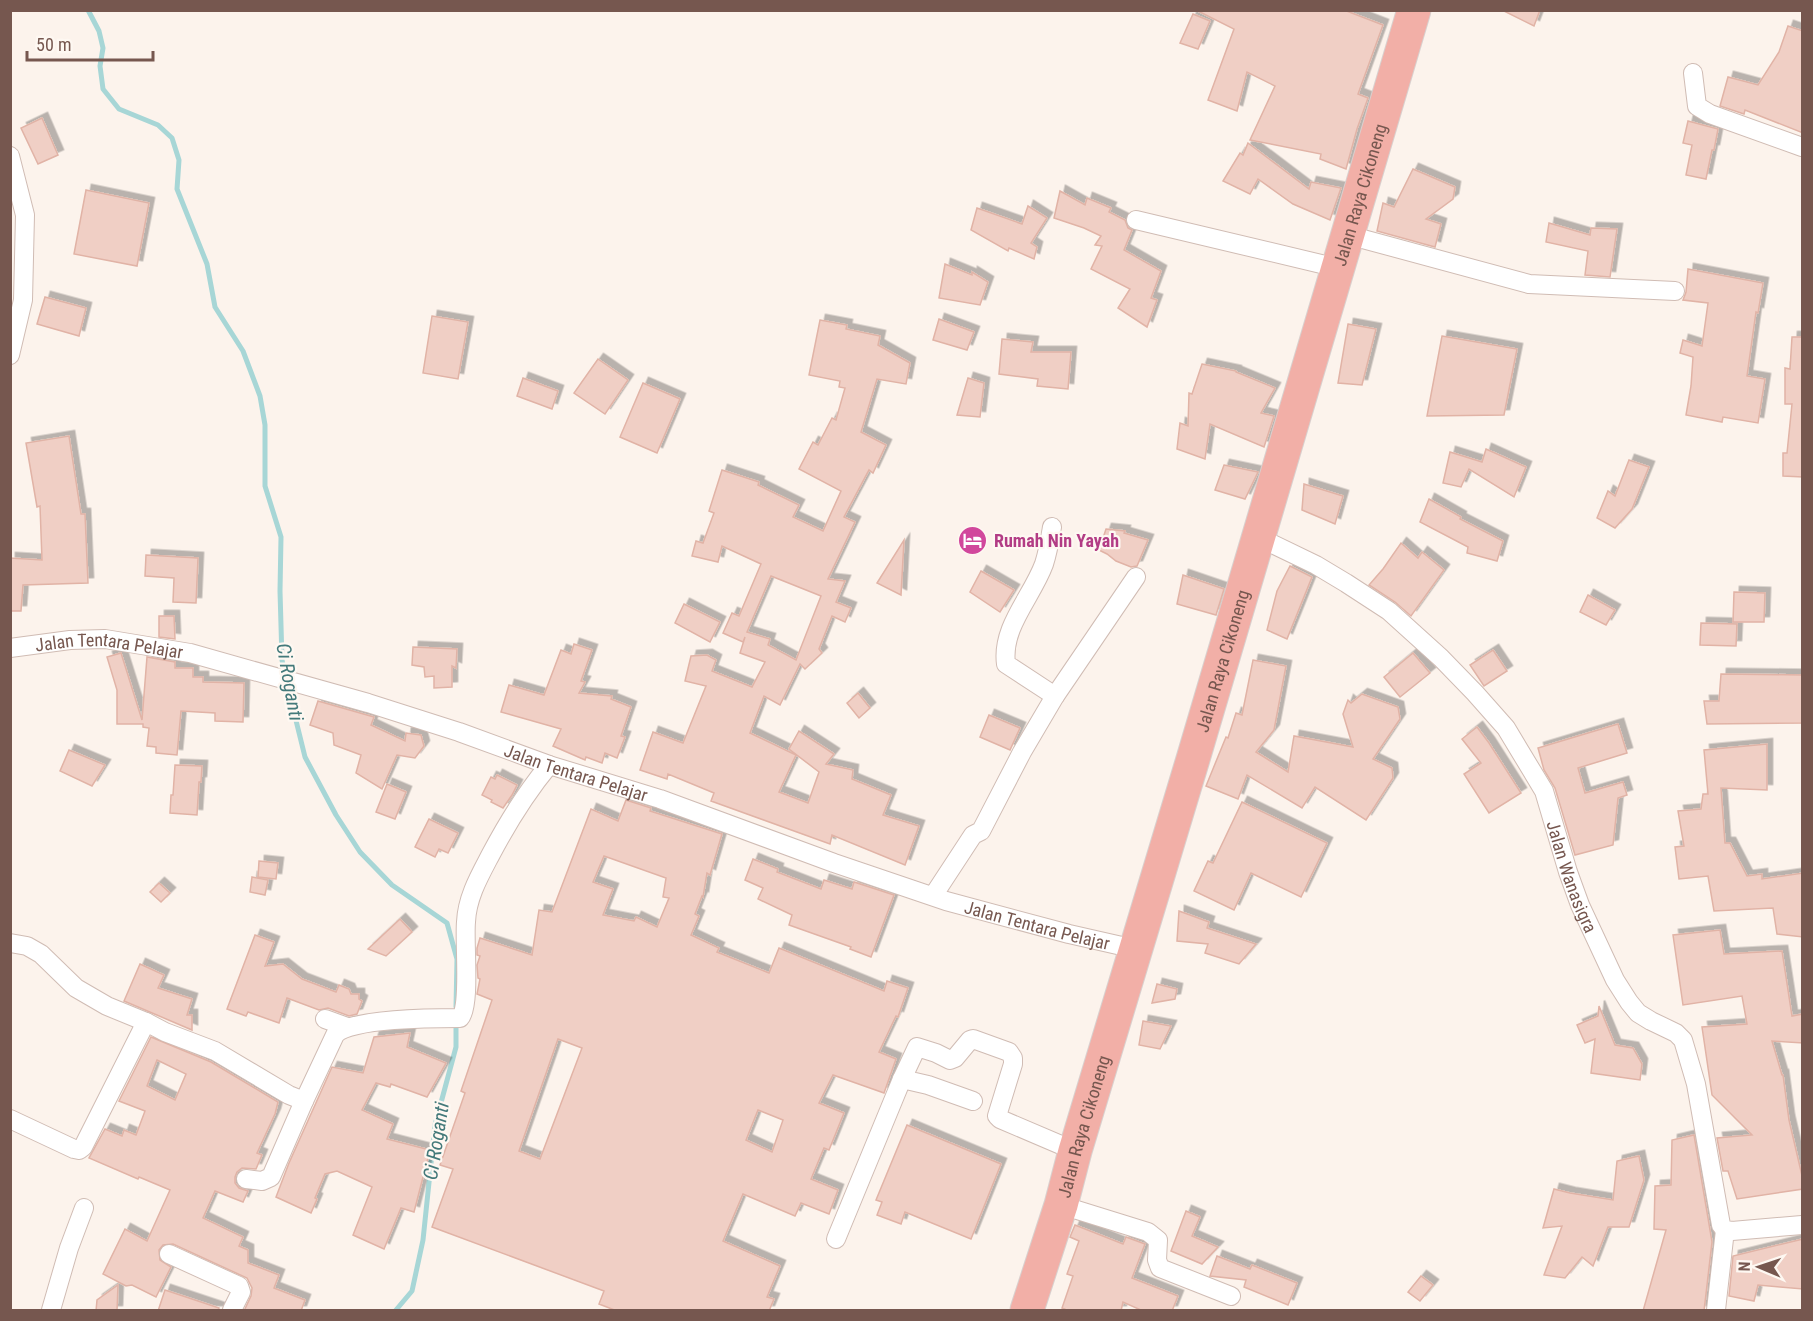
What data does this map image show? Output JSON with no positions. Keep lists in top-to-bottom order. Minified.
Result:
{"streets":{"highway":["Jalan Raya Cikoneng"],"street":["Jalan Tentara Pelajar","Jalan Wanasigra"]},"crossings":[["Jalan Raya Cikoneng","Jalan Tentara Pelajar"],["Jalan Raya Cikoneng","Jalan Wanasigra"]],"water":["Ci Roganti"],"places":{"hotel":["Rumah Nin Yayah"]},"scale_bar":"50 m","north":"left"}
